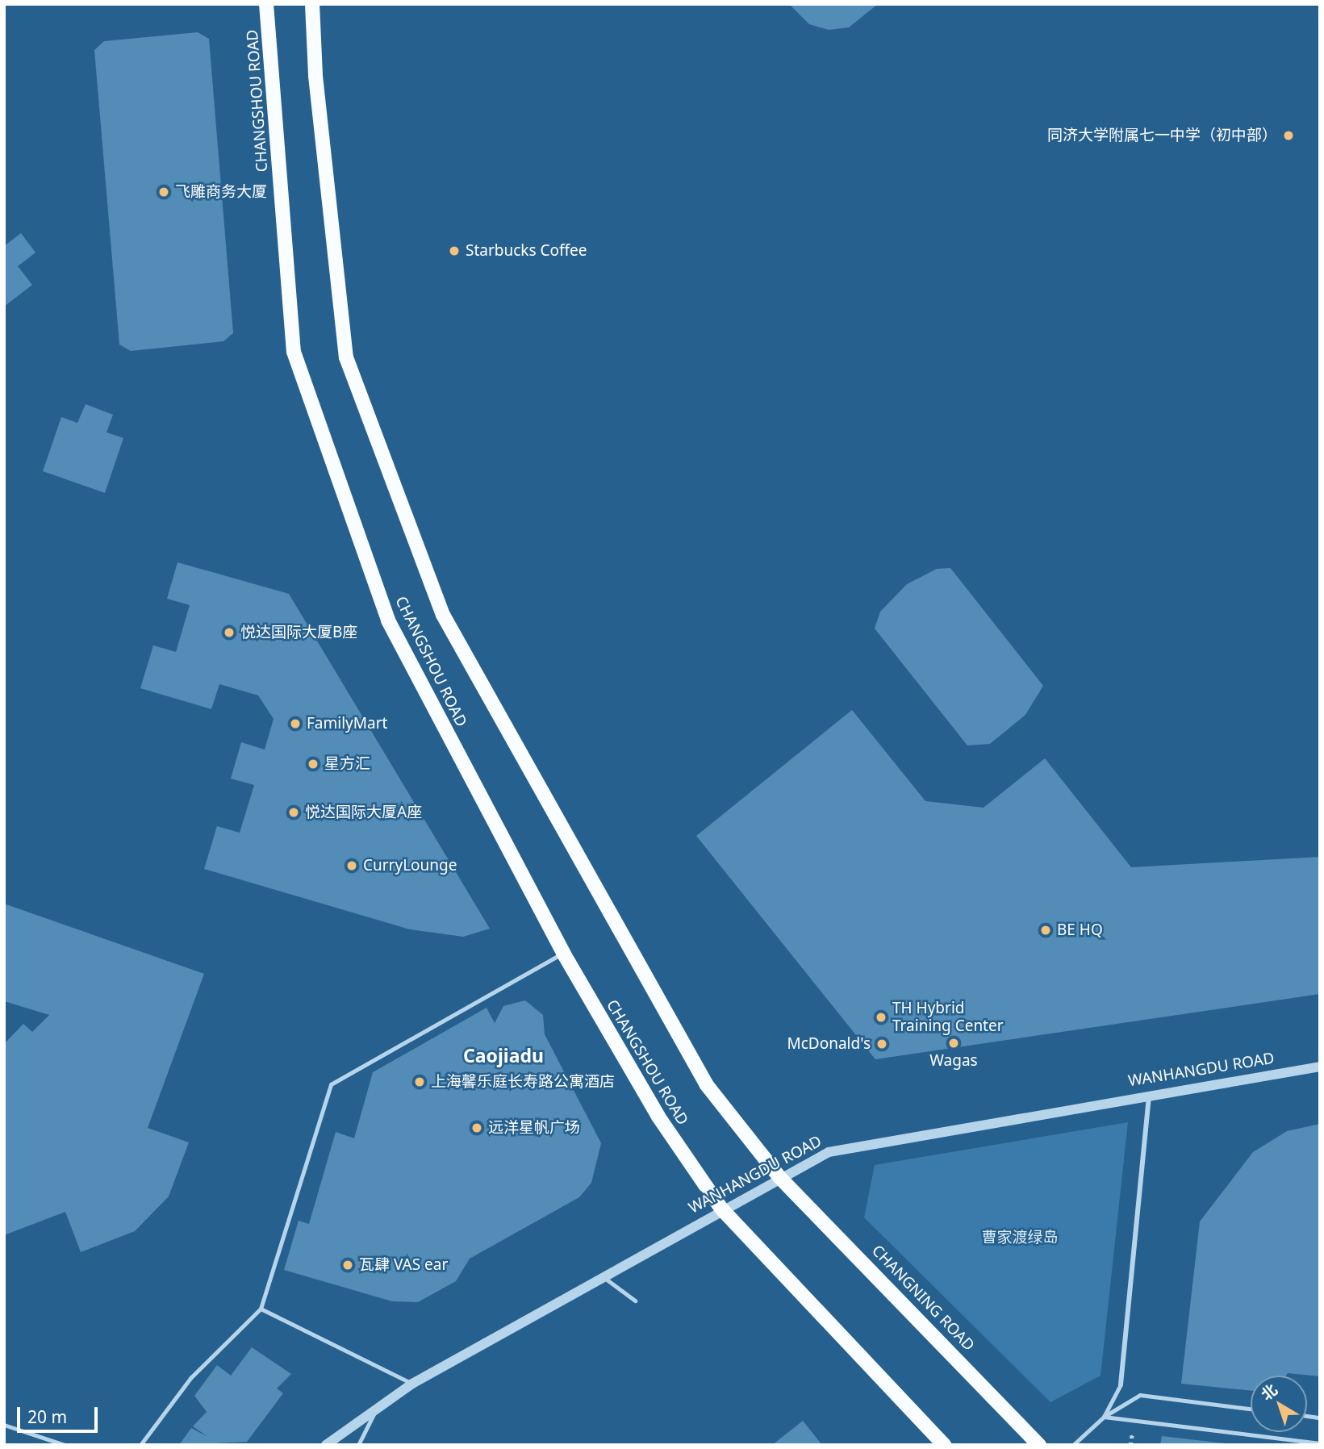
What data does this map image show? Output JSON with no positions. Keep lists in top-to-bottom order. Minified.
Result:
{"streets":{"main road":["CHANGSHOU ROAD","CHANGNING ROAD"],"street":["WANHANGDU ROAD"]},"crossings":[["CHANGSHOU ROAD","WANHANGDU ROAD"],["CHANGSHOU ROAD","CHANGNING ROAD"],["WANHANGDU ROAD","CHANGNING ROAD"]],"districts":["Caojiadu"],"parks":["曹家渡绿岛"],"places":["同济大学附属七一中学（初中部）","飞雕商务大厦","Starbucks Coffee","悦达国际大厦B座","FamilyMart","星方汇","悦达国际大厦A座","CurryLounge","BE HQ","TH Hybrid Training Center","Wagas","McDonald's","上海馨乐庭长寿路公寓酒店","远洋星帆广场","瓦肆 VAS ear"],"scale_bar":"20 m","north":"top left"}
